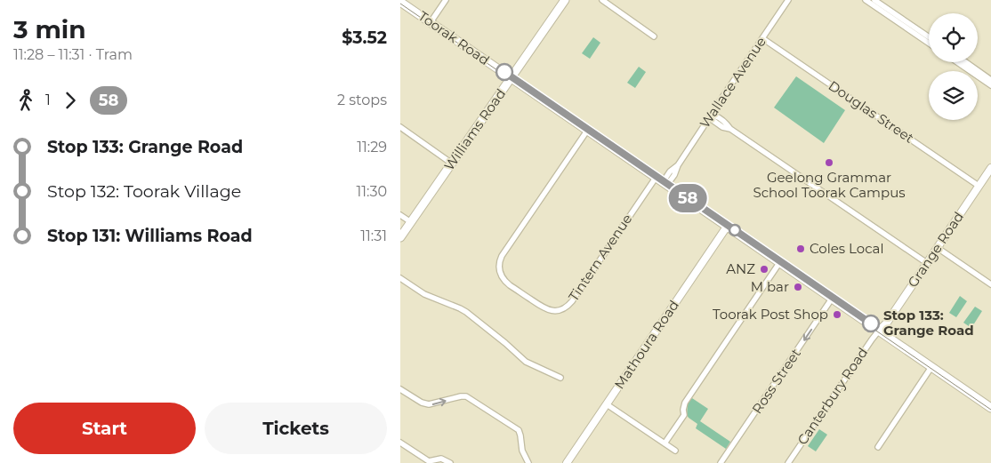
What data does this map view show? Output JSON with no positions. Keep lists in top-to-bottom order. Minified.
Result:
{"streets":{"main road":["Toorak Road","Williams Road"],"street":["Wallace Avenue","Douglas Street","Grange Road","Tintern Avenue","Mathoura Road","Ross Street","Canterbury Road"]},"crossings":[["Toorak Road","Wallace Avenue"],["Toorak Road","Williams Road"],["Toorak Road","Grange Road"],["Toorak Road","Tintern Avenue"],["Toorak Road","Mathoura Road"],["Toorak Road","Ross Street"],["Toorak Road","Canterbury Road"],["Wallace Avenue","Douglas Street"],["Wallace Avenue","Tintern Avenue"],["Douglas Street","Grange Road"],["Grange Road","Canterbury Road"]],"one_way":["Ross Street"],"places":["Geelong Grammar School Toorak Campus","Coles Local","ANZ","M bar","Toorak Post Shop","Stop 133: Grange Road"],"lines":["tram line 58"],"page":{"heading":["3 min","11:28 – 11:31 · Tram","$3.52"],"on_map":"58","legs":["1","58","2 stops"],"list":[{"name":"Stop 133: Grange Road","value":"11:29"},{"name":"Stop 132: Toorak Village","value":"11:30"},{"name":"Stop 131: Williams Road","value":"11:31"}],"buttons":["Start","Tickets"]}}
